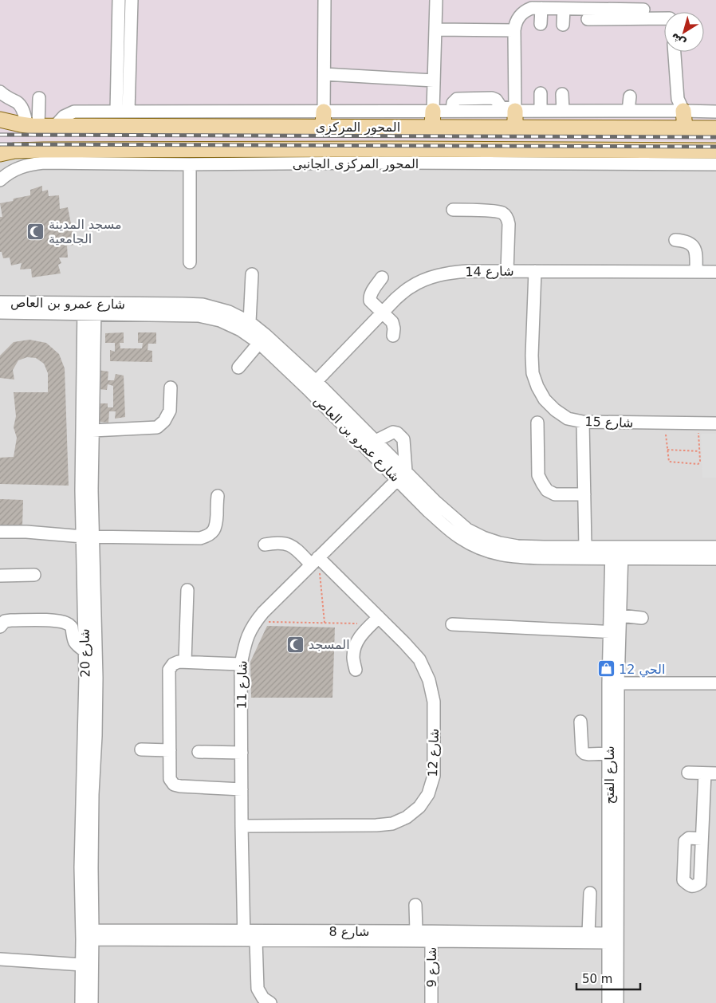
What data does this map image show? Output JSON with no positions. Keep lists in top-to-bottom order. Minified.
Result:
{"streets":{"main road":["المحور المركزى"],"street":["المحور المركزى الجانبى","شارع 14","شارع عمرو بن العاص","شارع 15","شارع 20","شارع 11","شارع 12","شارع الفتح","شارع 8","شارع 9"]},"crossings":[["المحور المركزى","المحور المركزى الجانبى"],["شارع 14","شارع عمرو بن العاص"],["شارع 14","شارع 15"],["شارع عمرو بن العاص","شارع 20"],["شارع عمرو بن العاص","شارع 11"],["شارع عمرو بن العاص","شارع الفتح"],["شارع 20","شارع 8"],["شارع 11","شارع 12"],["شارع 11","شارع 8"],["شارع الفتح","شارع 8"],["شارع 8","شارع 9"]],"places":{"mosque":["مسجد المدينة الجامعية","المسجد"],"shop":["الحي 12"]},"scale_bar":"50 m","north":"bottom left"}
